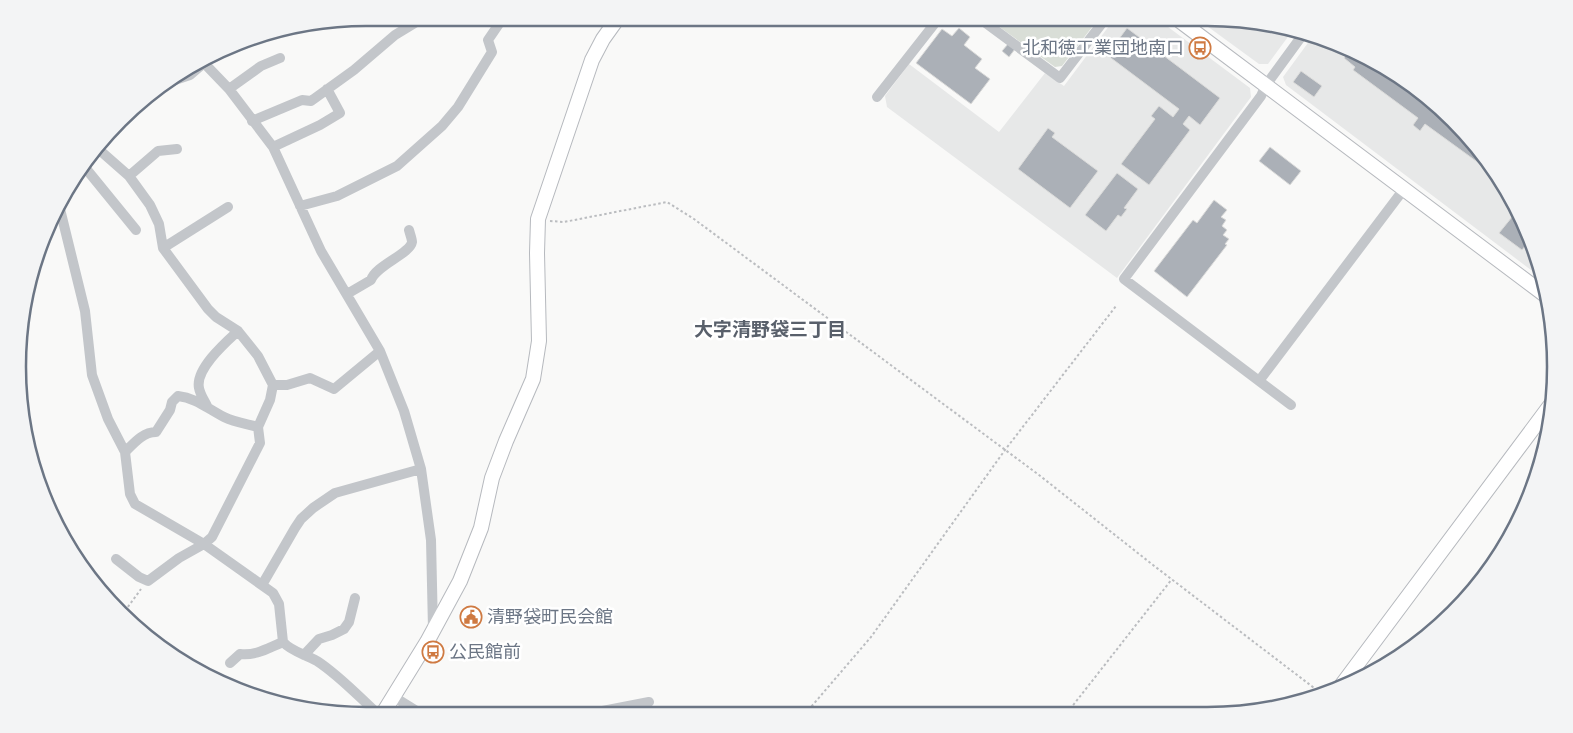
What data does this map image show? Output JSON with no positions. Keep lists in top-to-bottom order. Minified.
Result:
{"districts":["大字清野袋三丁目"],"places":{"bus stop":["北和徳工業団地南口","公民館前"],"public building":["清野袋町民会館"]}}
